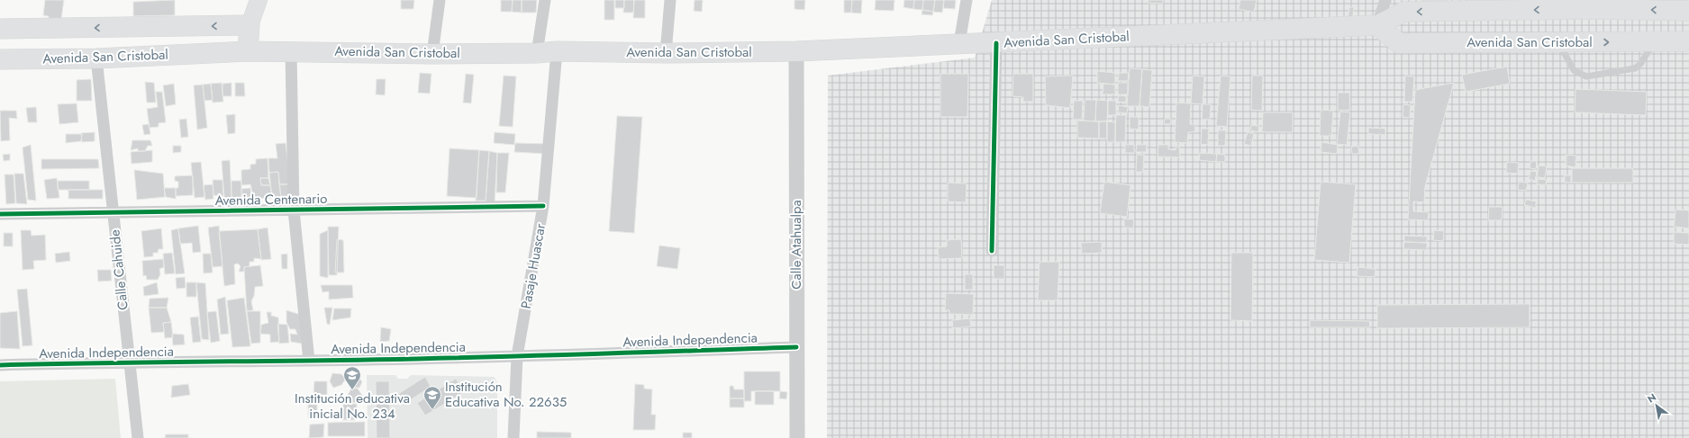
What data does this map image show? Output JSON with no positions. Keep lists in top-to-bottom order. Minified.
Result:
{"streets":{"highway":["Avenida San Cristobal"],"street":["Avenida Centenario","Calle Atahualpa","Pasaje Huascar","Calle Cahuide","Avenida Independencia"]},"crossings":[["Avenida San Cristobal","Calle Atahualpa"],["Avenida San Cristobal","Pasaje Huascar"],["Avenida San Cristobal","Calle Cahuide"],["Avenida Centenario","Pasaje Huascar"],["Avenida Centenario","Calle Cahuide"],["Calle Atahualpa","Avenida Independencia"],["Pasaje Huascar","Avenida Independencia"],["Calle Cahuide","Avenida Independencia"]],"places":{"school or university":["Institución educativa inicial No. 234","Institución Educativa No. 22635"]},"north":"top left"}
